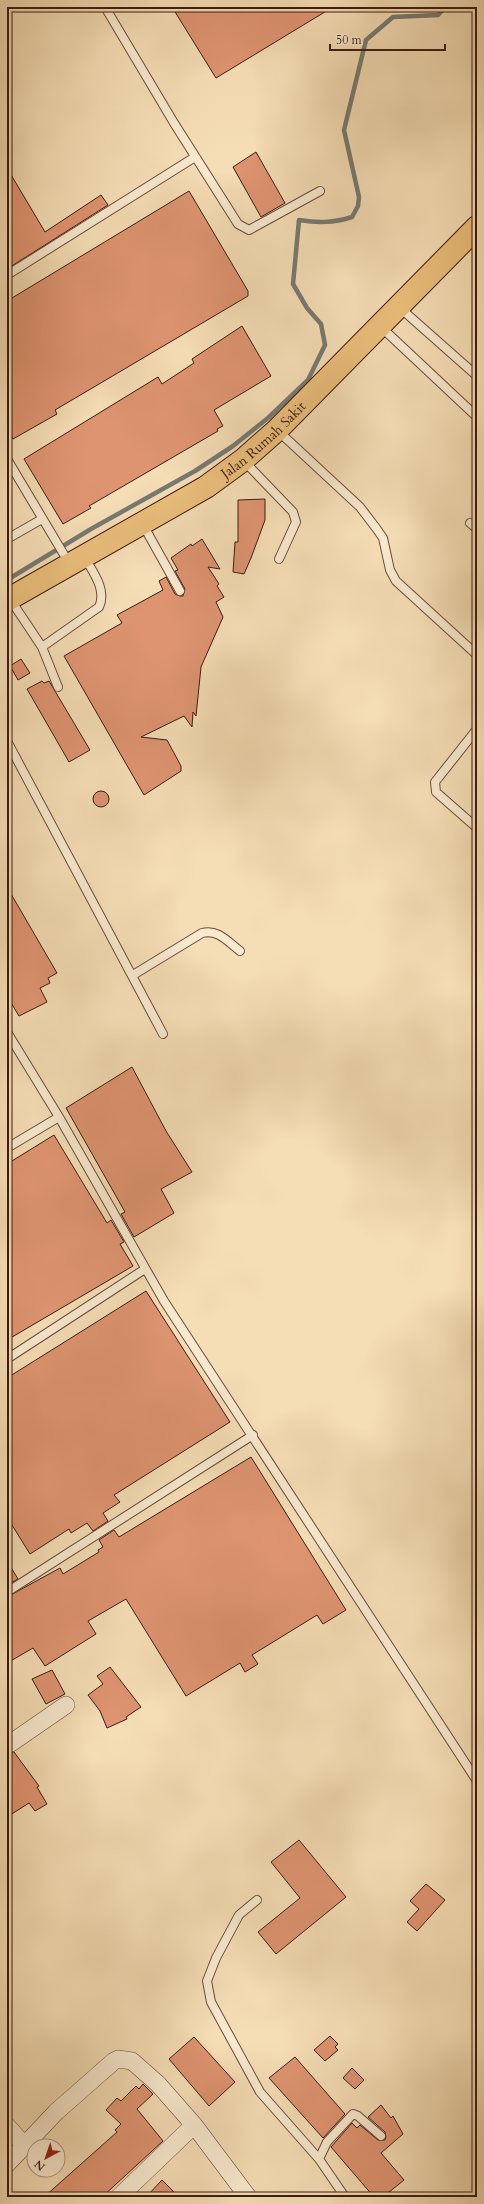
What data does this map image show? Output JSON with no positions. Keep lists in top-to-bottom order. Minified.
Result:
{"streets":{"main road":["Jalan Rumah Sakit"]},"scale_bar":"50 m","north":"bottom left"}
